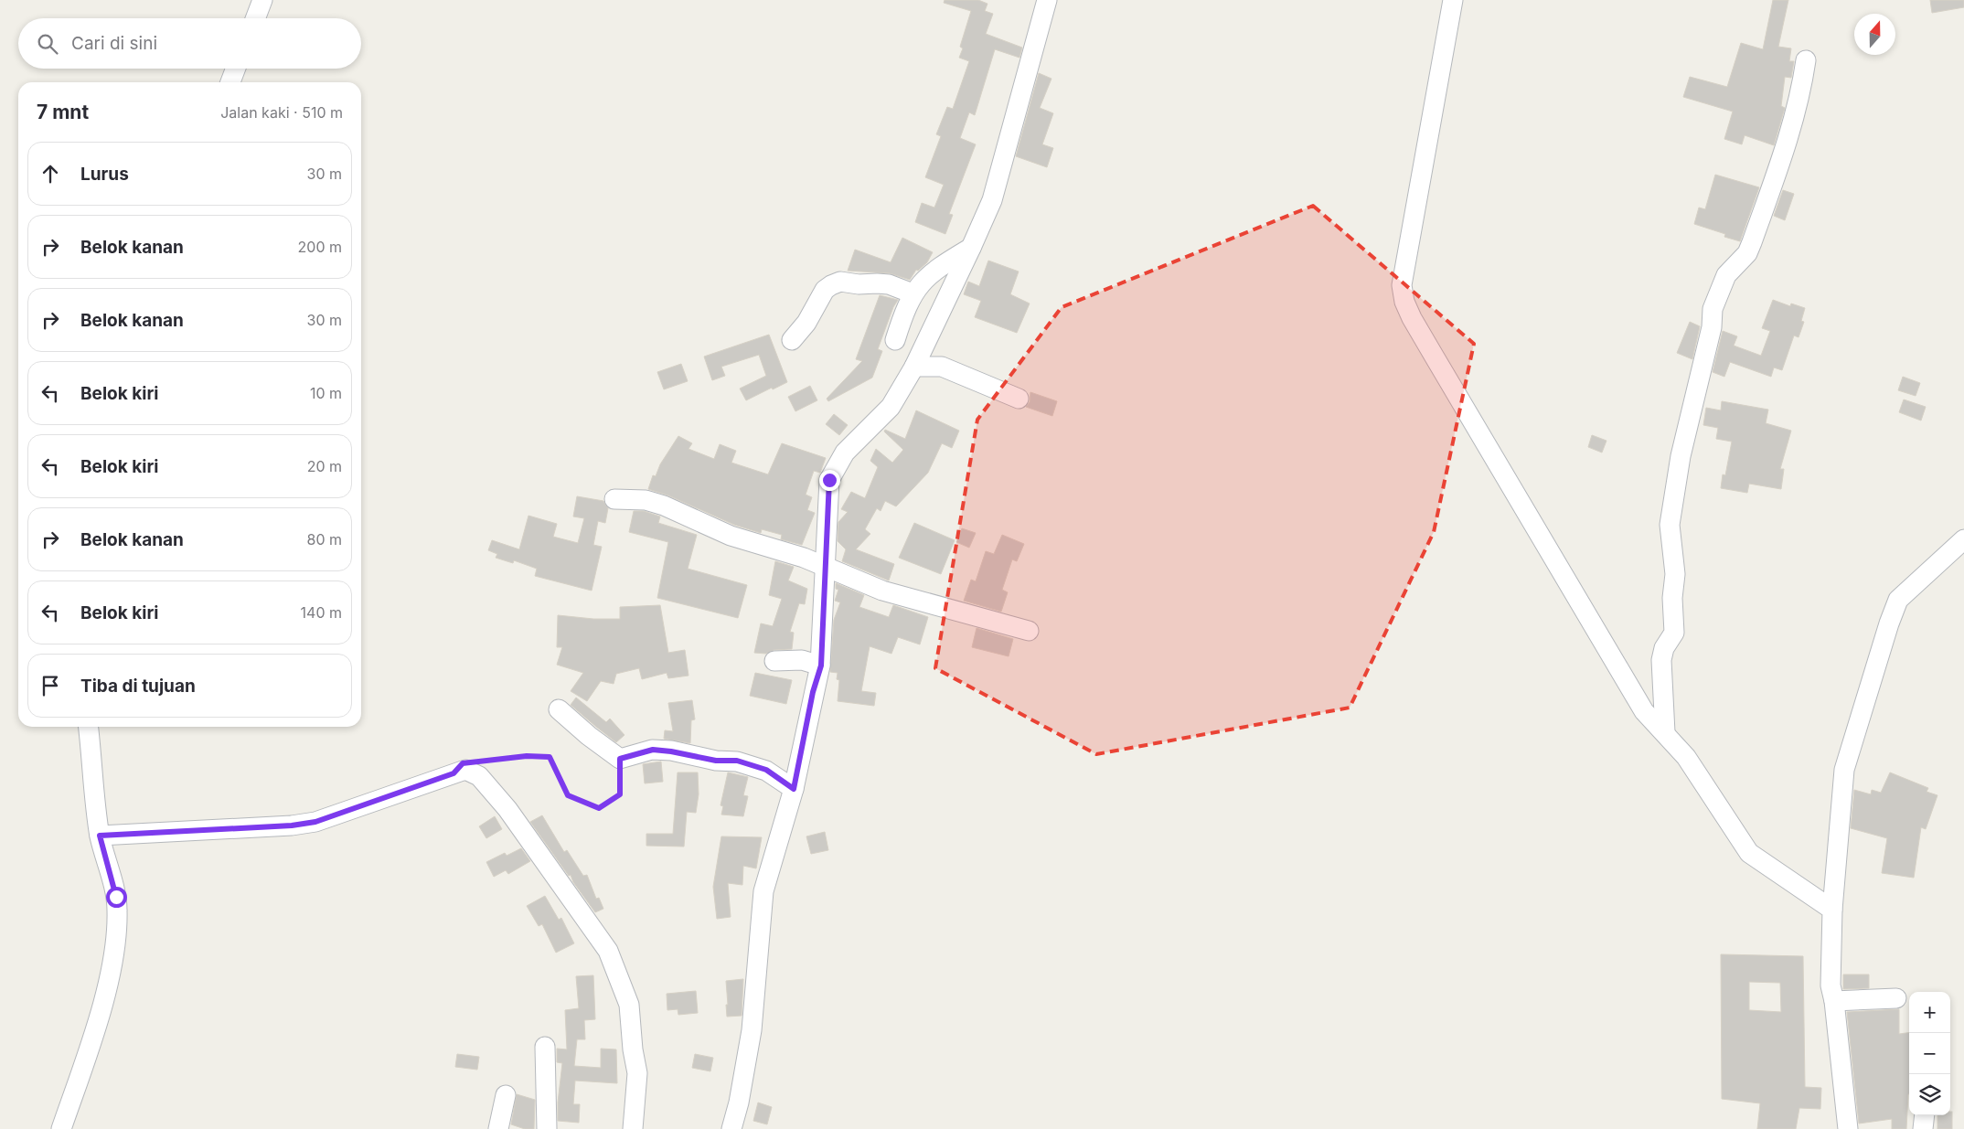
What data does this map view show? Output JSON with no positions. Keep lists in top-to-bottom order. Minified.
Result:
{"north":"top","page":{"search":"Cari di sini","heading":["7 mnt","Jalan kaki · 510 m"],"list":[["Lurus","30 m"],["Belok kanan","200 m"],["Belok kanan","30 m"],["Belok kiri","10 m"],["Belok kiri","20 m"],["Belok kanan","80 m"],["Belok kiri","140 m"],"Tiba di tujuan"],"map_buttons":["+","−"]}}
